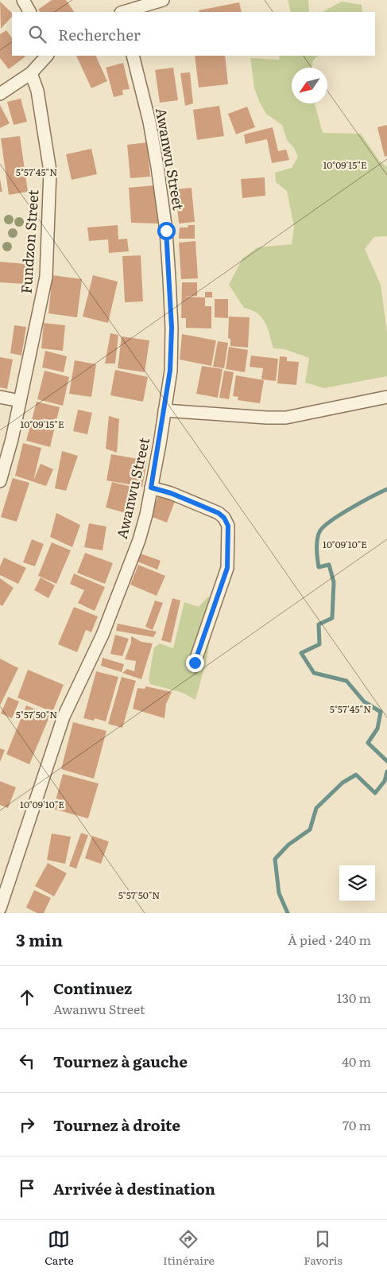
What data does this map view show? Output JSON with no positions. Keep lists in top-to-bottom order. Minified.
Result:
{"streets":{"street":["Awanwu Street","Fundzon Street"]},"north":"bottom left","page":{"search":"Rechercher","heading":["3 min","À pied · 240 m"],"list":[["Continuez","Awanwu Street","130 m"],["Tournez à gauche","40 m"],["Tournez à droite","70 m"],"Arrivée à destination"],"nav":["Carte","Itinéraire","Favoris"]},"coordinates":["10°09'15\"E","5°57'45\"N","10°09'10\"E","5°57'50\"N"]}
